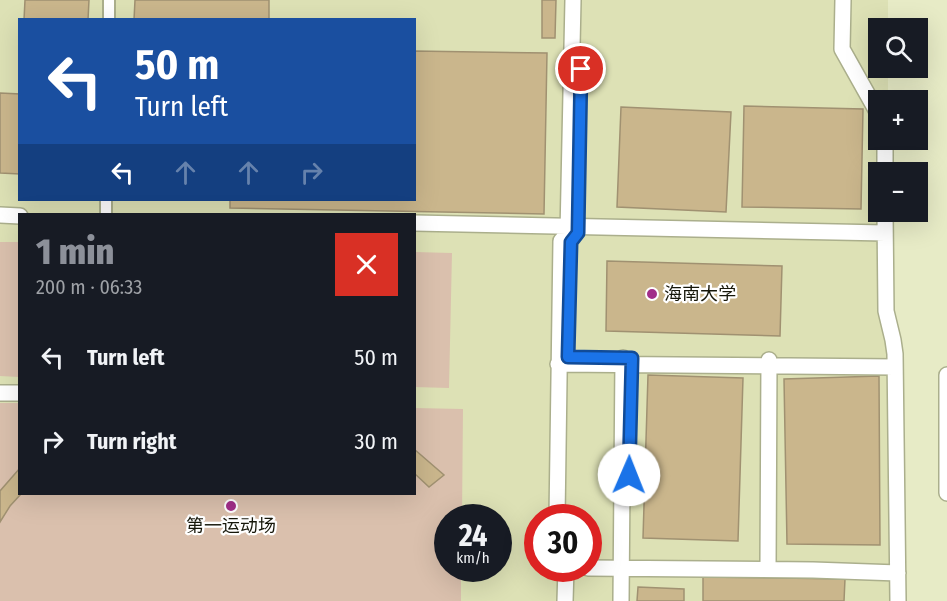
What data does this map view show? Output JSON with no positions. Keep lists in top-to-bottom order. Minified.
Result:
{"places":["海南大学","第一运动场"],"page":{"map_buttons":["+","−"],"turn":["50 m","Turn left"],"heading":["1 min","200 m · 06:33"],"list":[{"name":"Turn left","value":"50 m"},{"name":"Turn right","value":"30 m"}],"speed":"24 km/h","limit":"30"}}
